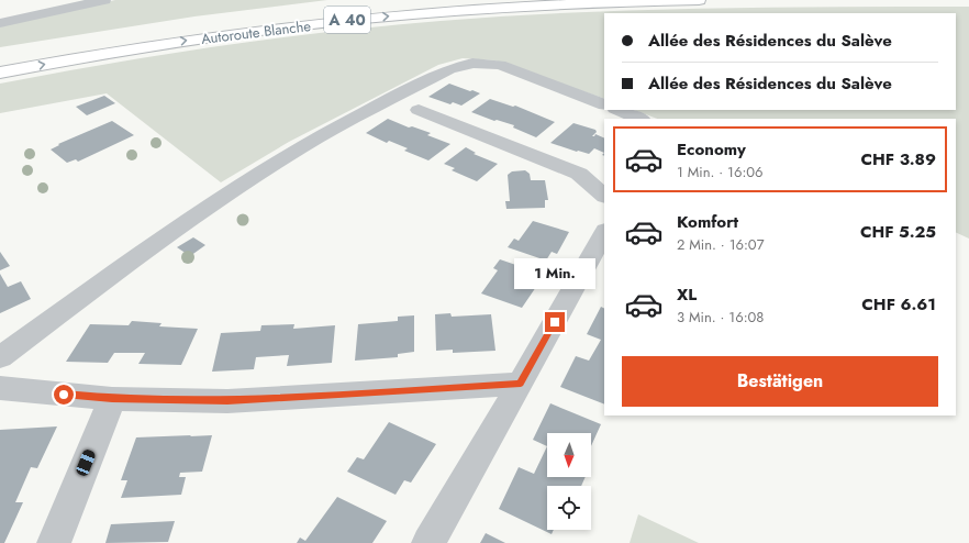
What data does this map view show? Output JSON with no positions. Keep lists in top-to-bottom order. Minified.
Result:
{"streets":{"highway":["A 40","Autoroute Blanche"]},"one_way":["Autoroute Blanche"],"north":"bottom","page":{"banner":["Allée des Résidences du Salève","Allée des Résidences du Salève"],"list":[{"name":"Economy","note":"1 Min. · 16:06","value":"CHF 3.89"},{"name":"Komfort","note":"2 Min. · 16:07","value":"CHF 5.25"},{"name":"XL","note":"3 Min. · 16:08","value":"CHF 6.61"}],"bubble":"1 Min.","buttons":"Bestätigen"}}
